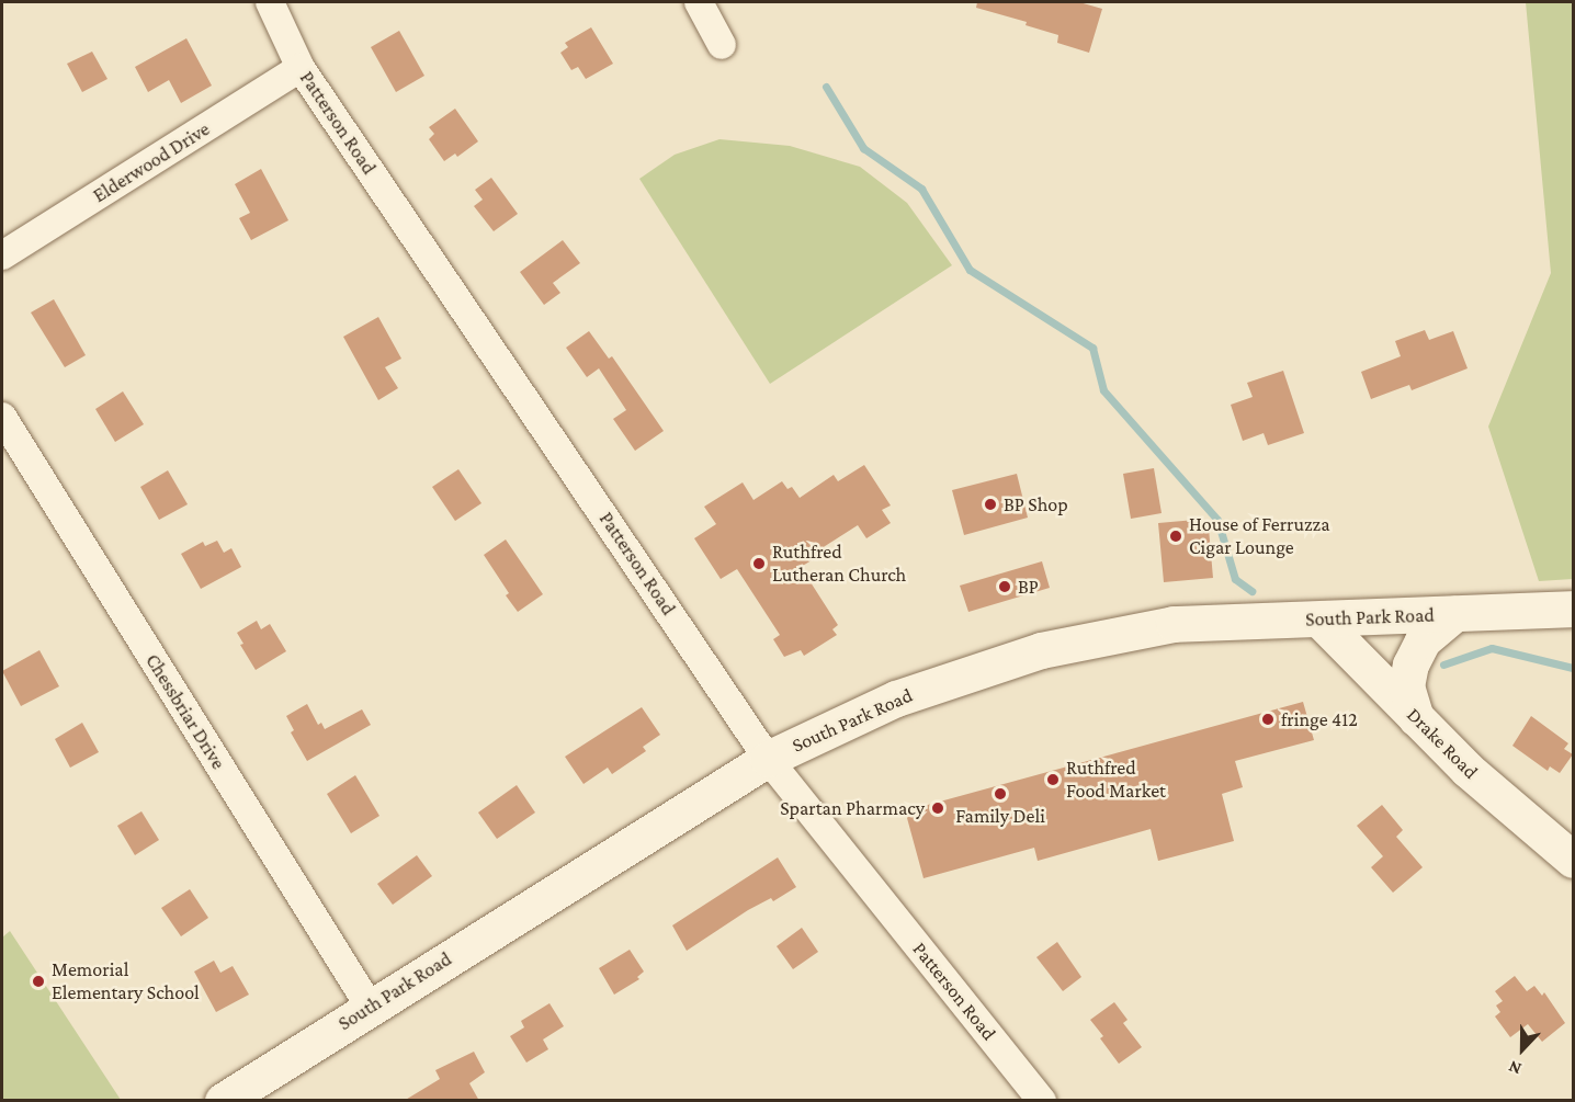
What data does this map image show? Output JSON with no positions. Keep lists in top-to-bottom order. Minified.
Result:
{"streets":{"main road":["South Park Road","Drake Road"],"street":["Patterson Road","Elderwood Drive","Chessbriar Drive"]},"crossings":[["Patterson Road","Elderwood Drive"],["Patterson Road","South Park Road"],["South Park Road","Chessbriar Drive"],["South Park Road","Drake Road"]],"places":["BP Shop","House of Ferruzza Cigar Lounge","Ruthfred Lutheran Church","BP","fringe 412","Ruthfred Food Market","Family Deli","Spartan Pharmacy","Memorial Elementary School"],"north":"bottom"}
